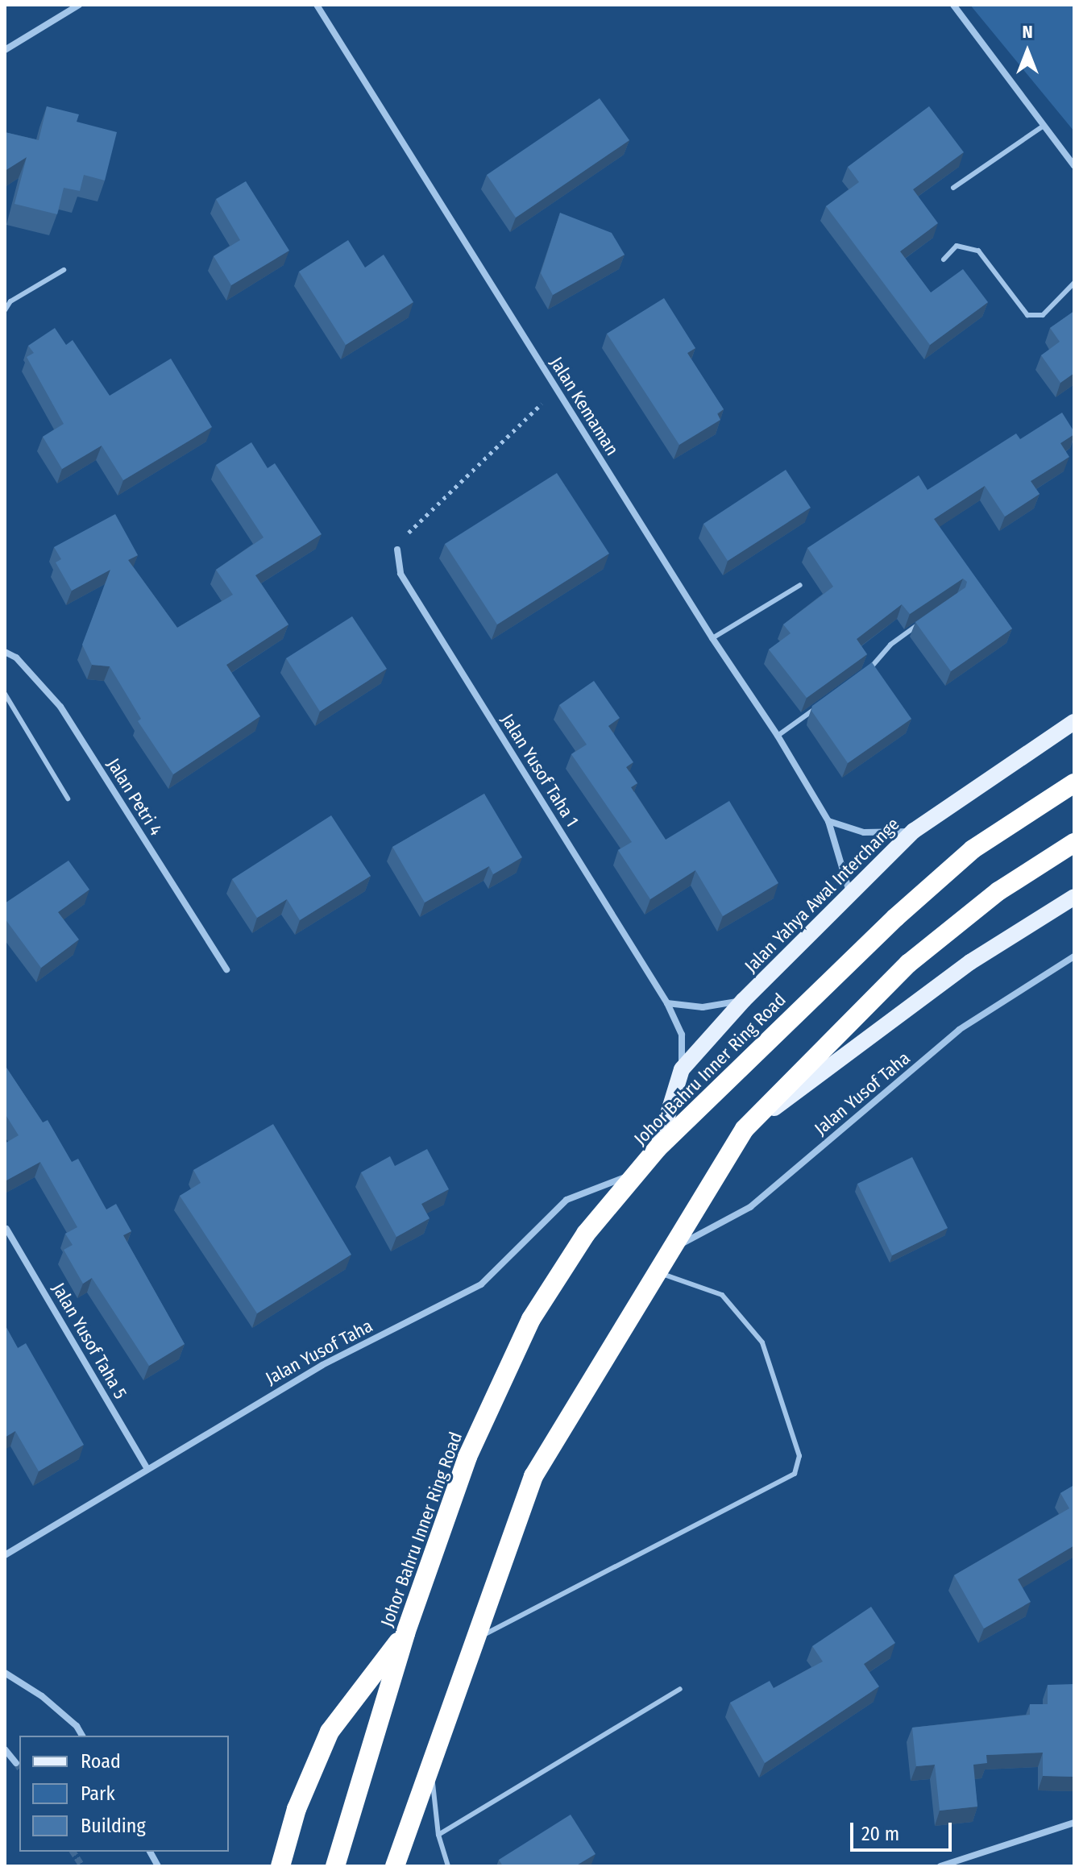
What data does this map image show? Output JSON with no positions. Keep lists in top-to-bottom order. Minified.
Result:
{"streets":{"highway":["Johor Bahru Inner Ring Road"],"main road":["Jalan Yahya Awal Interchange"],"street":["Jalan Kemaman","Jalan Yusof Taha 1","Jalan Petri 4","Jalan Yusof Taha","Jalan Yusof Taha 5"]},"crossings":[["Jalan Kemaman","Jalan Yahya Awal Interchange"],["Jalan Yusof Taha 1","Jalan Yahya Awal Interchange"],["Jalan Yahya Awal Interchange","Johor Bahru Inner Ring Road"],["Johor Bahru Inner Ring Road","Jalan Yusof Taha"],["Jalan Yusof Taha","Jalan Yusof Taha 5"]],"legend":["Road","Park","Building"],"scale_bar":"20 m","north":"top"}
